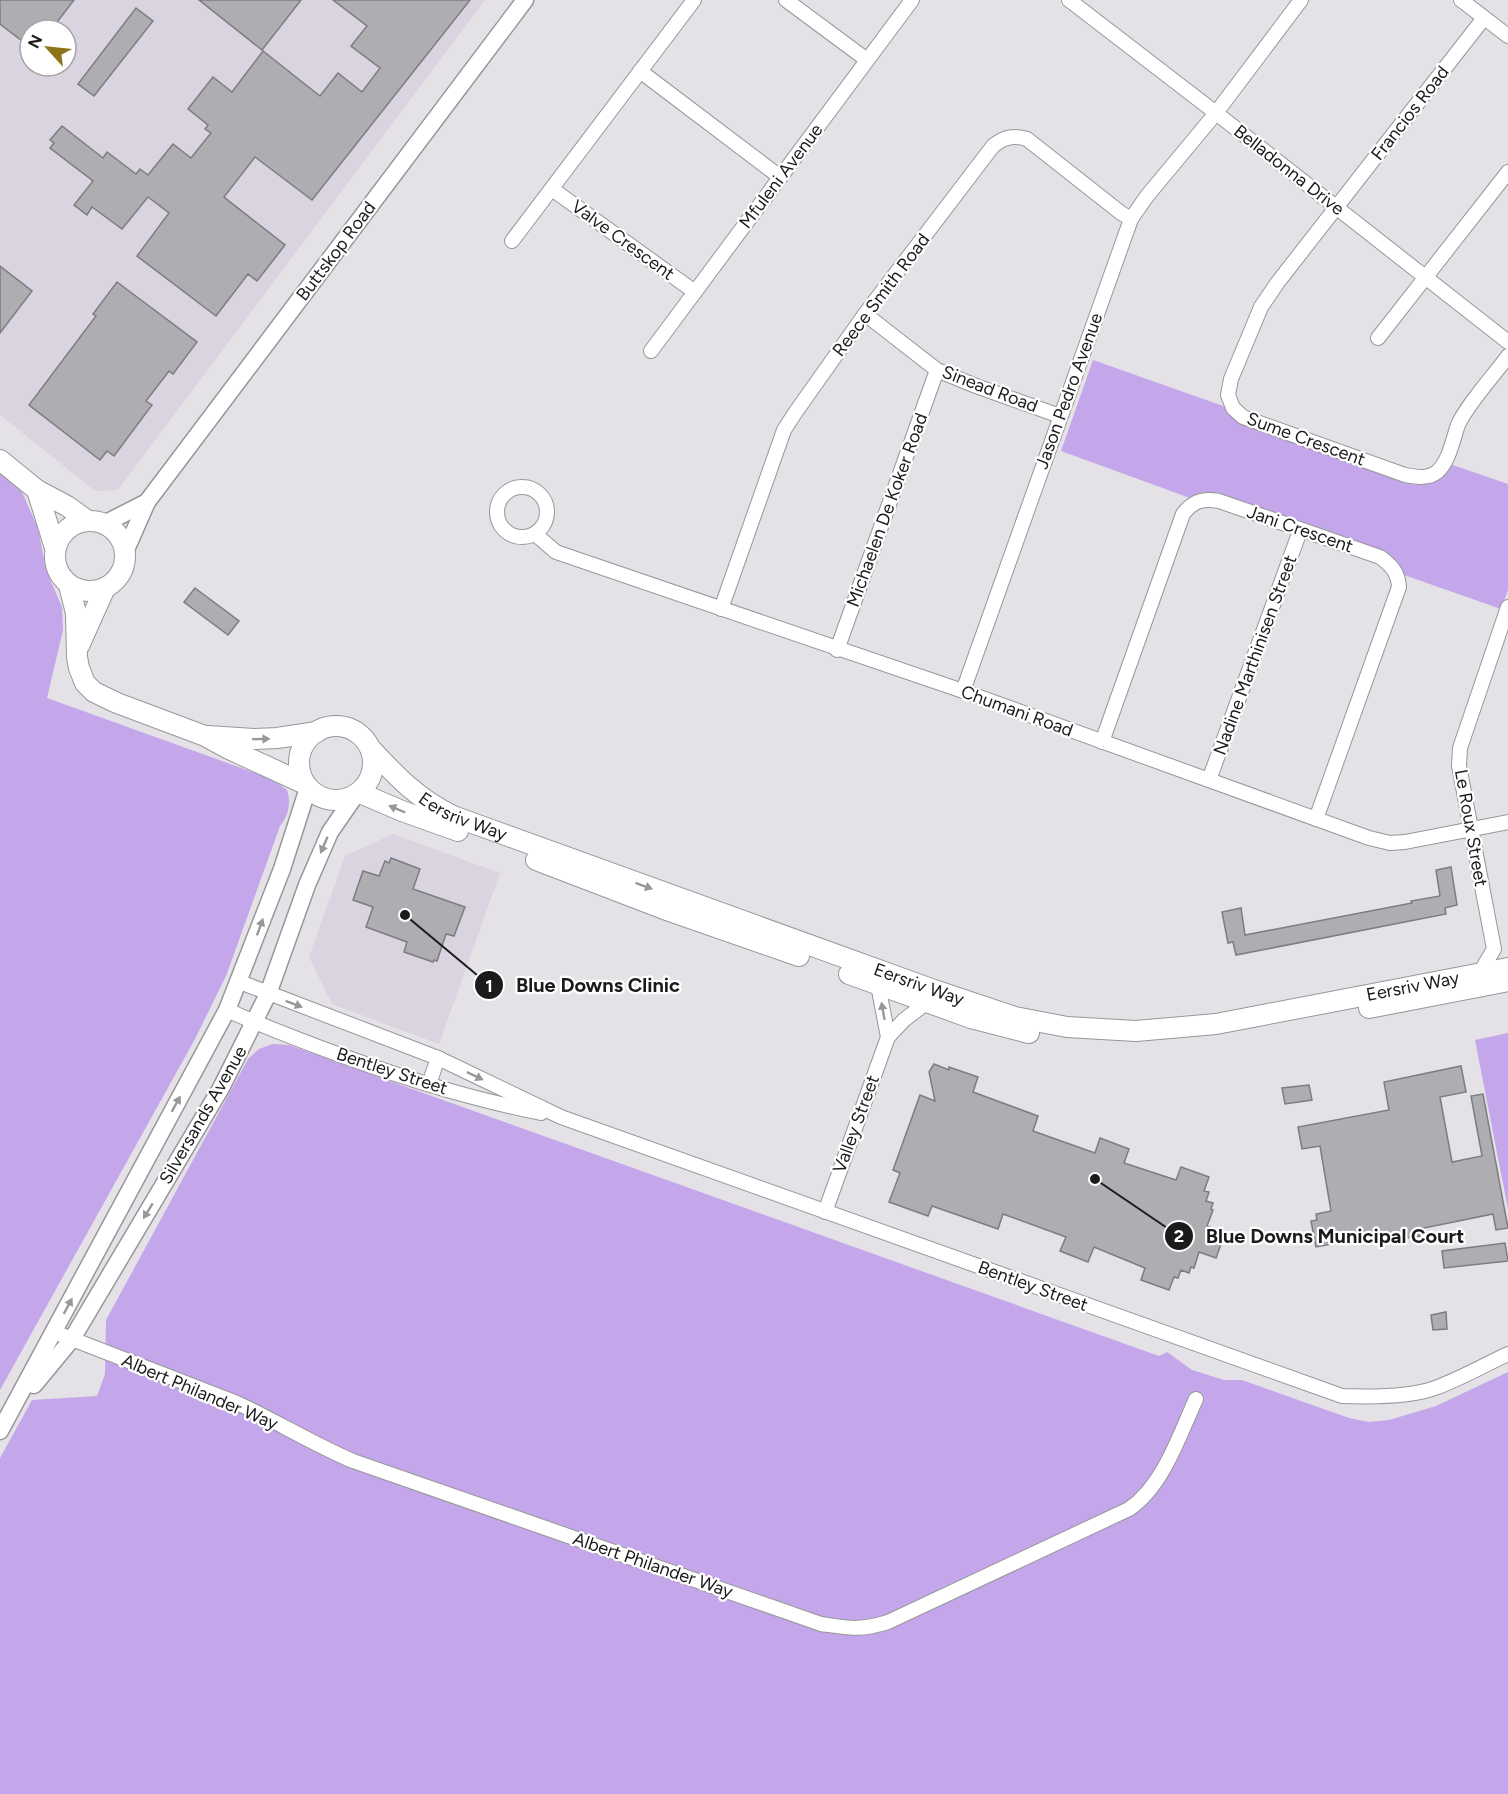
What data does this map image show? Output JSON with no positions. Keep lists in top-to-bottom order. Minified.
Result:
{"streets":{"main road":["Eersriv Way"],"street":["Francios Road","Belladonna Drive","Mfuleni Avenue","Valve Crescent","Buttskop Road","Reece Smith Road","Sinead Road","Jason Pedro Avenue","Sume Crescent","Michaelen De Koker Road","Jani Crescent","Nadine Marthinisen Street","Chumani Road","Le Roux Street","Bentley Street","Silversands Avenue","Valley Street","Albert Philander Way"]},"crossings":[["Francios Road","Belladonna Drive"],["Francios Road","Sume Crescent"],["Belladonna Drive","Jason Pedro Avenue"],["Belladonna Drive","Sume Crescent"],["Mfuleni Avenue","Valve Crescent"],["Reece Smith Road","Sinead Road"],["Reece Smith Road","Jason Pedro Avenue"],["Reece Smith Road","Chumani Road"],["Sinead Road","Jason Pedro Avenue"],["Sinead Road","Michaelen De Koker Road"],["Jason Pedro Avenue","Chumani Road"],["Michaelen De Koker Road","Chumani Road"],["Jani Crescent","Nadine Marthinisen Street"],["Jani Crescent","Chumani Road"],["Nadine Marthinisen Street","Chumani Road"],["Chumani Road","Le Roux Street"],["Eersriv Way","Silversands Avenue"],["Eersriv Way","Valley Street"],["Bentley Street","Silversands Avenue"],["Bentley Street","Valley Street"],["Silversands Avenue","Albert Philander Way"]],"places":["Blue Downs Clinic","Blue Downs Municipal Court"],"north":"top left"}
